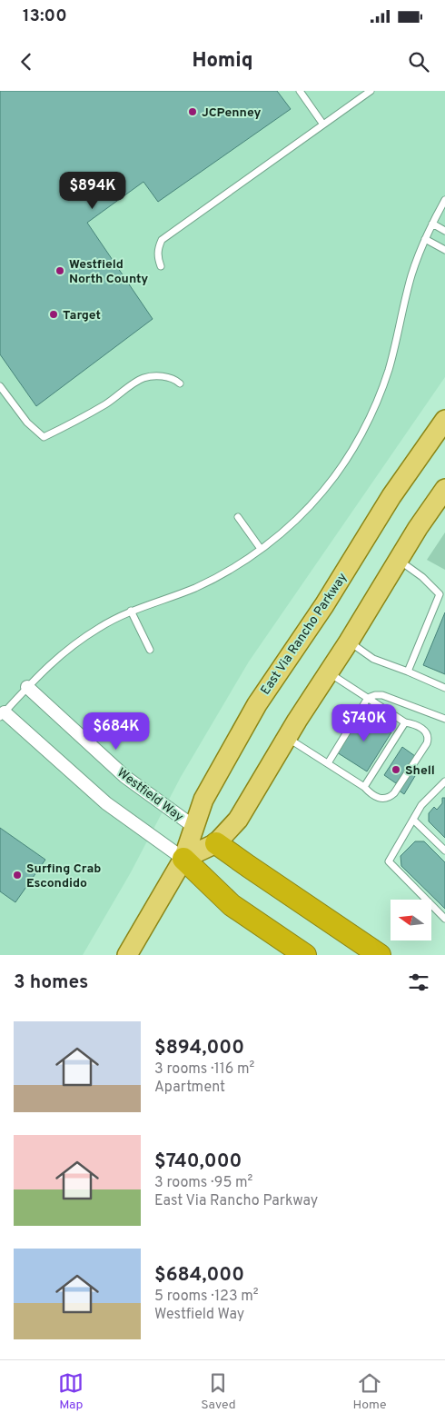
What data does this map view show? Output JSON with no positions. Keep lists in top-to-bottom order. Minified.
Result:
{"streets":{"main road":["East Via Rancho Parkway","Westfield Way"]},"crossings":[["East Via Rancho Parkway","Westfield Way"]],"places":["JCPenney","Westfield North County","Target","Shell","Surfing Crab Escondido"],"north":"left","page":{"status":"13:00","header":"Homiq","price":["$894K","$740K","$684K"],"heading":"3 homes","list":[{"name":"$894,000","note":"3 rooms · 116 m² · Apartment"},{"name":"$740,000","note":"3 rooms · 95 m² · East Via Rancho Parkway"},{"name":"$684,000","note":"5 rooms · 123 m² · Westfield Way"}],"tabs":["Map","Saved","Home"]}}
